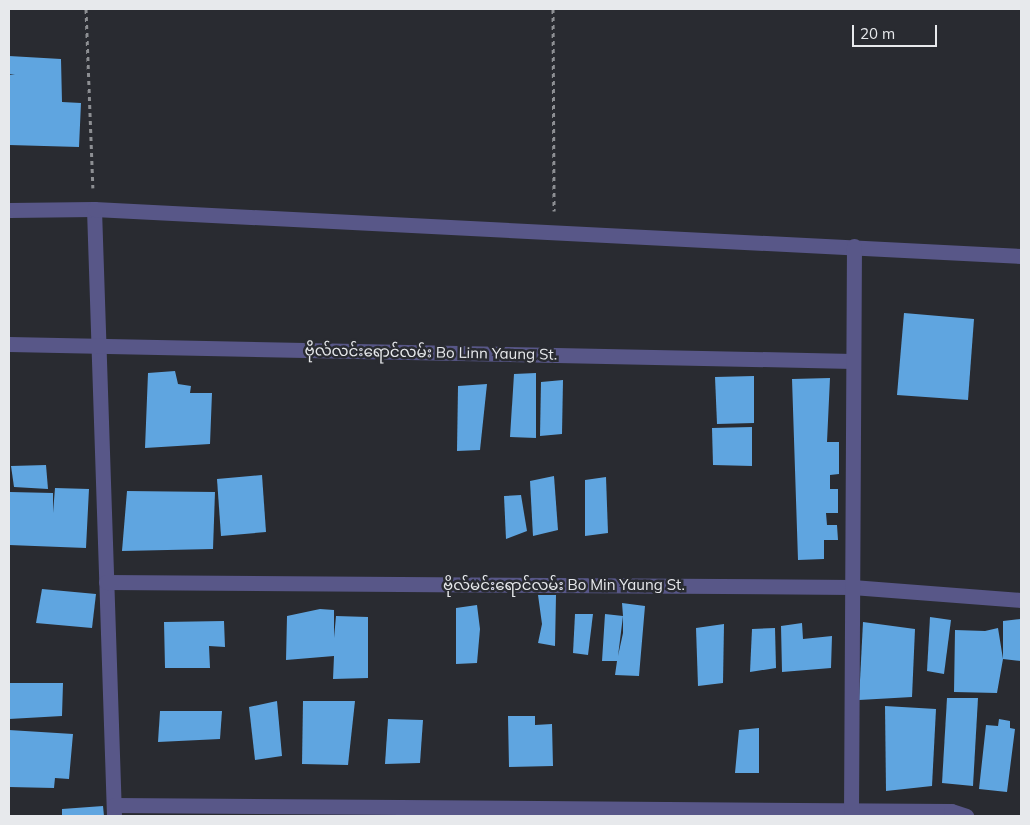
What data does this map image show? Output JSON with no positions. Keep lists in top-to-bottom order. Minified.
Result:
{"streets":{"street":["ဗိုလ်လင်းရောင်လမ်း Bo Linn Yaung St.","ဗိုလ်မင်းရောင်လမ်း Bo Min Yaung St."]},"scale_bar":"20 m"}
